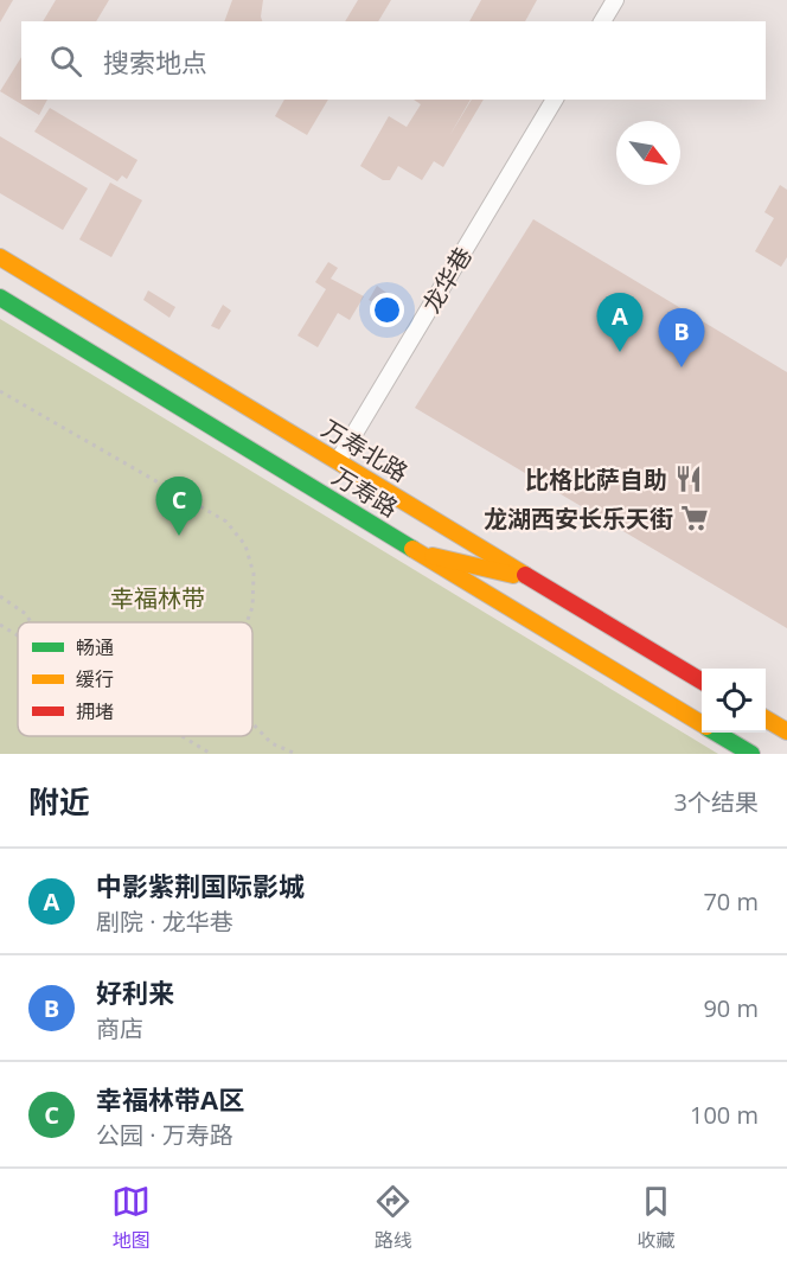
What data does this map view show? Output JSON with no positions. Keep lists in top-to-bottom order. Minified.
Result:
{"streets":{"main road":["万寿北路","万寿路"],"street":["龙华巷"]},"crossings":[["龙华巷","万寿北路"]],"parks":["幸福林带"],"places":{"restaurant":["比格比萨自助"],"supermarket":["龙湖西安长乐天街"]},"legend":["畅通","缓行","拥堵"],"north":"bottom right","page":{"search":"搜索地点","pins":["A","B","C"],"heading":["附近","3个结果"],"list":[{"mark":"A","name":"中影紫荆国际影城","note":"剧院 · 龙华巷","value":"70 m"},{"mark":"B","name":"好利来","note":"商店","value":"90 m"},{"mark":"C","name":"幸福林带A区","note":"公园 · 万寿路","value":"100 m"}],"nav":["地图","路线","收藏"]}}
